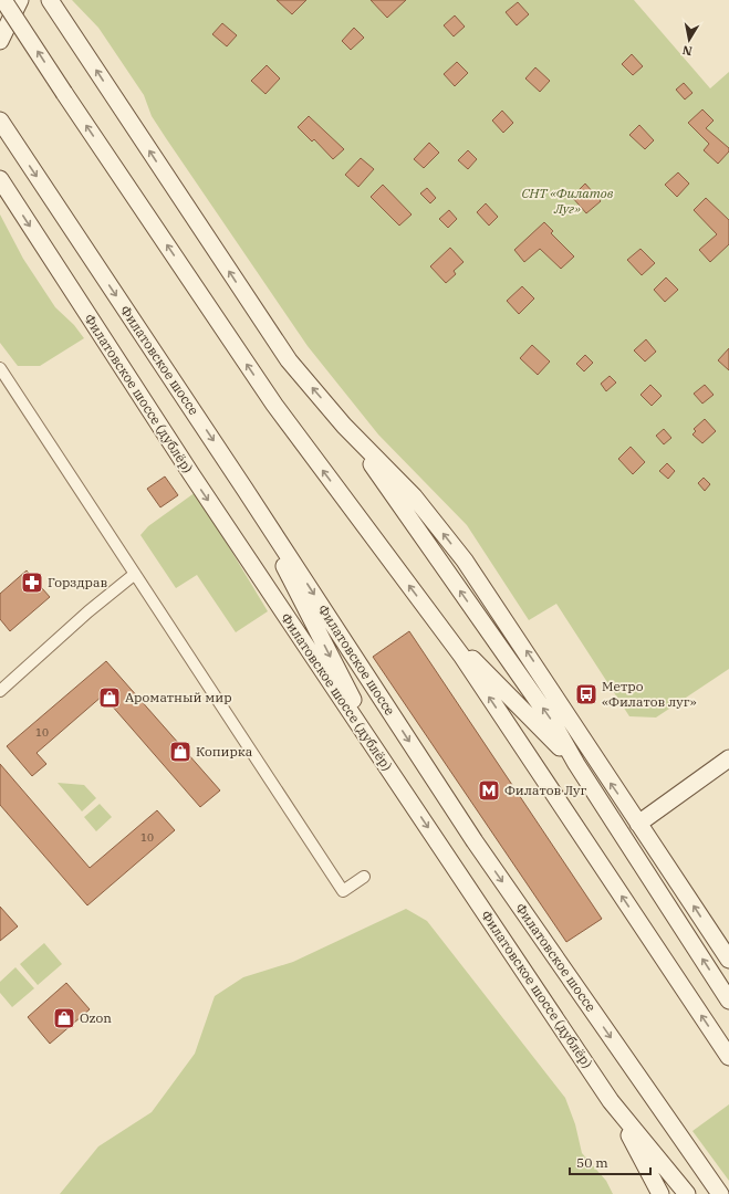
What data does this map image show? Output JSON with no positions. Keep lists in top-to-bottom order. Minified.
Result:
{"streets":{"street":["Филатовское шоссе","Филатовское шоссе (дублёр)"]},"parks":["СНТ «Филатов Луг»"],"places":{"pharmacy":["Горздрав"],"bus stop":["Метро «Филатов луг»"],"shop":["Ароматный мир","Копирка","Ozon"],"metro station":["Филатов Луг"]},"house_numbers":["10","10"],"scale_bar":"50 m","north":"bottom"}
